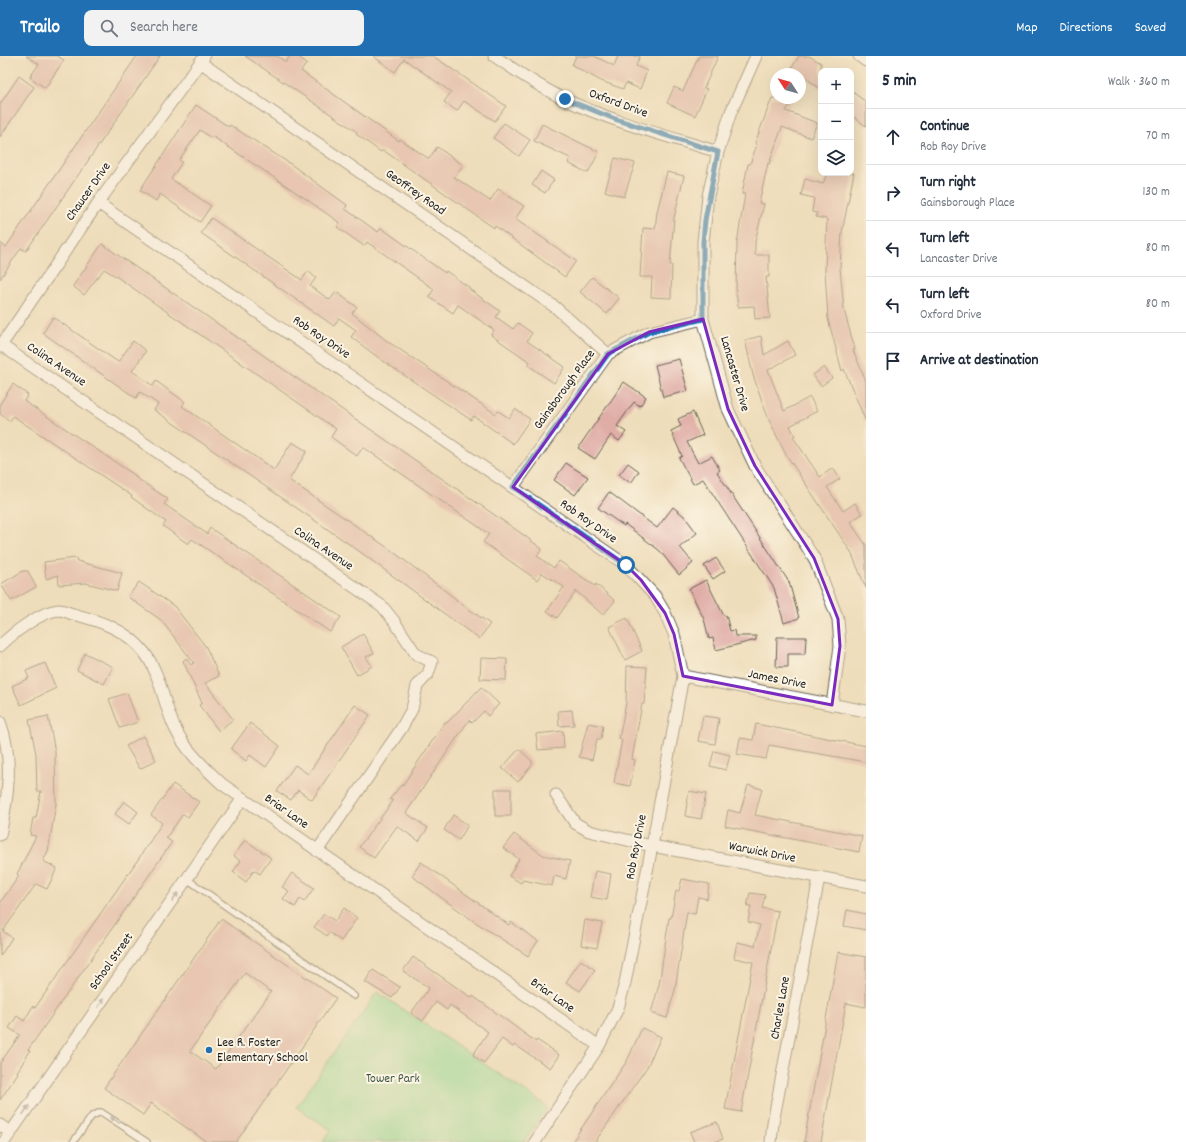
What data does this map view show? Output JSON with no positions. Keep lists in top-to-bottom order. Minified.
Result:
{"streets":{"street":["Oxford Drive","Chaucer Drive","Geoffrey Road","Rob Roy Drive","Colina Avenue","Lancaster Drive","Gainsborough Place","James Drive","Briar Lane","Warwick Drive","School Street","Charles Lane"]},"crossings":[["Oxford Drive","Lancaster Drive"],["Chaucer Drive","Geoffrey Road"],["Chaucer Drive","Rob Roy Drive"],["Chaucer Drive","Colina Avenue"],["Geoffrey Road","Gainsborough Place"],["Rob Roy Drive","Gainsborough Place"],["Rob Roy Drive","James Drive"],["Rob Roy Drive","Briar Lane"],["Rob Roy Drive","Warwick Drive"],["Colina Avenue","Briar Lane"],["Lancaster Drive","Gainsborough Place"],["Lancaster Drive","James Drive"],["Briar Lane","School Street"],["Warwick Drive","Charles Lane"]],"one_way":["School Street"],"parks":["Tower Park"],"places":["Lee R. Foster Elementary School"],"north":"top left","page":{"header":"Trailo","search":"Search here","nav":["Map","Directions","Saved"],"heading":["5 min","Walk · 360 m"],"map_buttons":["+","−"],"list":[["Continue","Rob Roy Drive","70 m"],["Turn right","Gainsborough Place","130 m"],["Turn left","Lancaster Drive","80 m"],["Turn left","Oxford Drive","80 m"],"Arrive at destination"]}}
